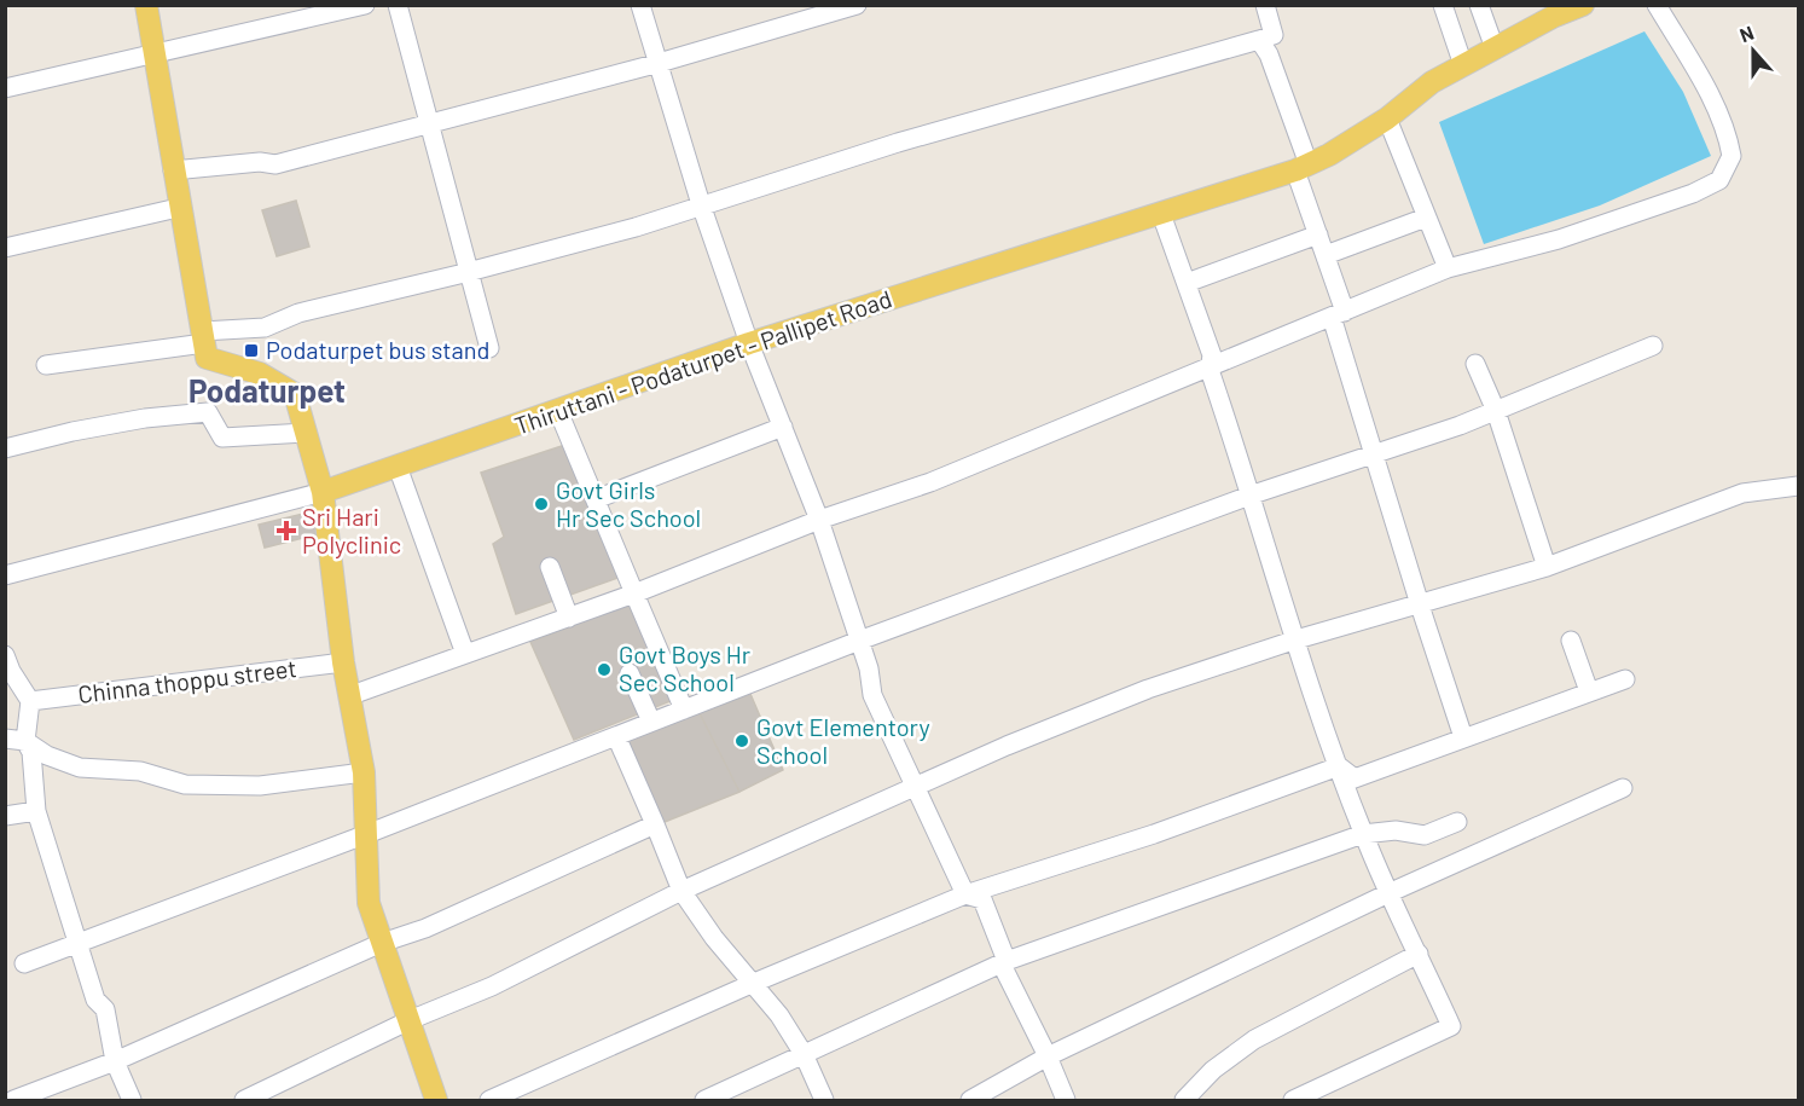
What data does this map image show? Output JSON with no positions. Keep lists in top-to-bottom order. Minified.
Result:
{"streets":{"main road":["Thiruttani - Podaturpet - Pallipet Road"],"street":["Chinna thoppu street"]},"districts":["Podaturpet"],"places":{"transit":["Podaturpet bus stand"],"other":["Govt Girls Hr Sec School","Govt Boys Hr Sec School","Govt Elementory School"],"health":["Sri Hari Polyclinic"]},"north":"top"}
